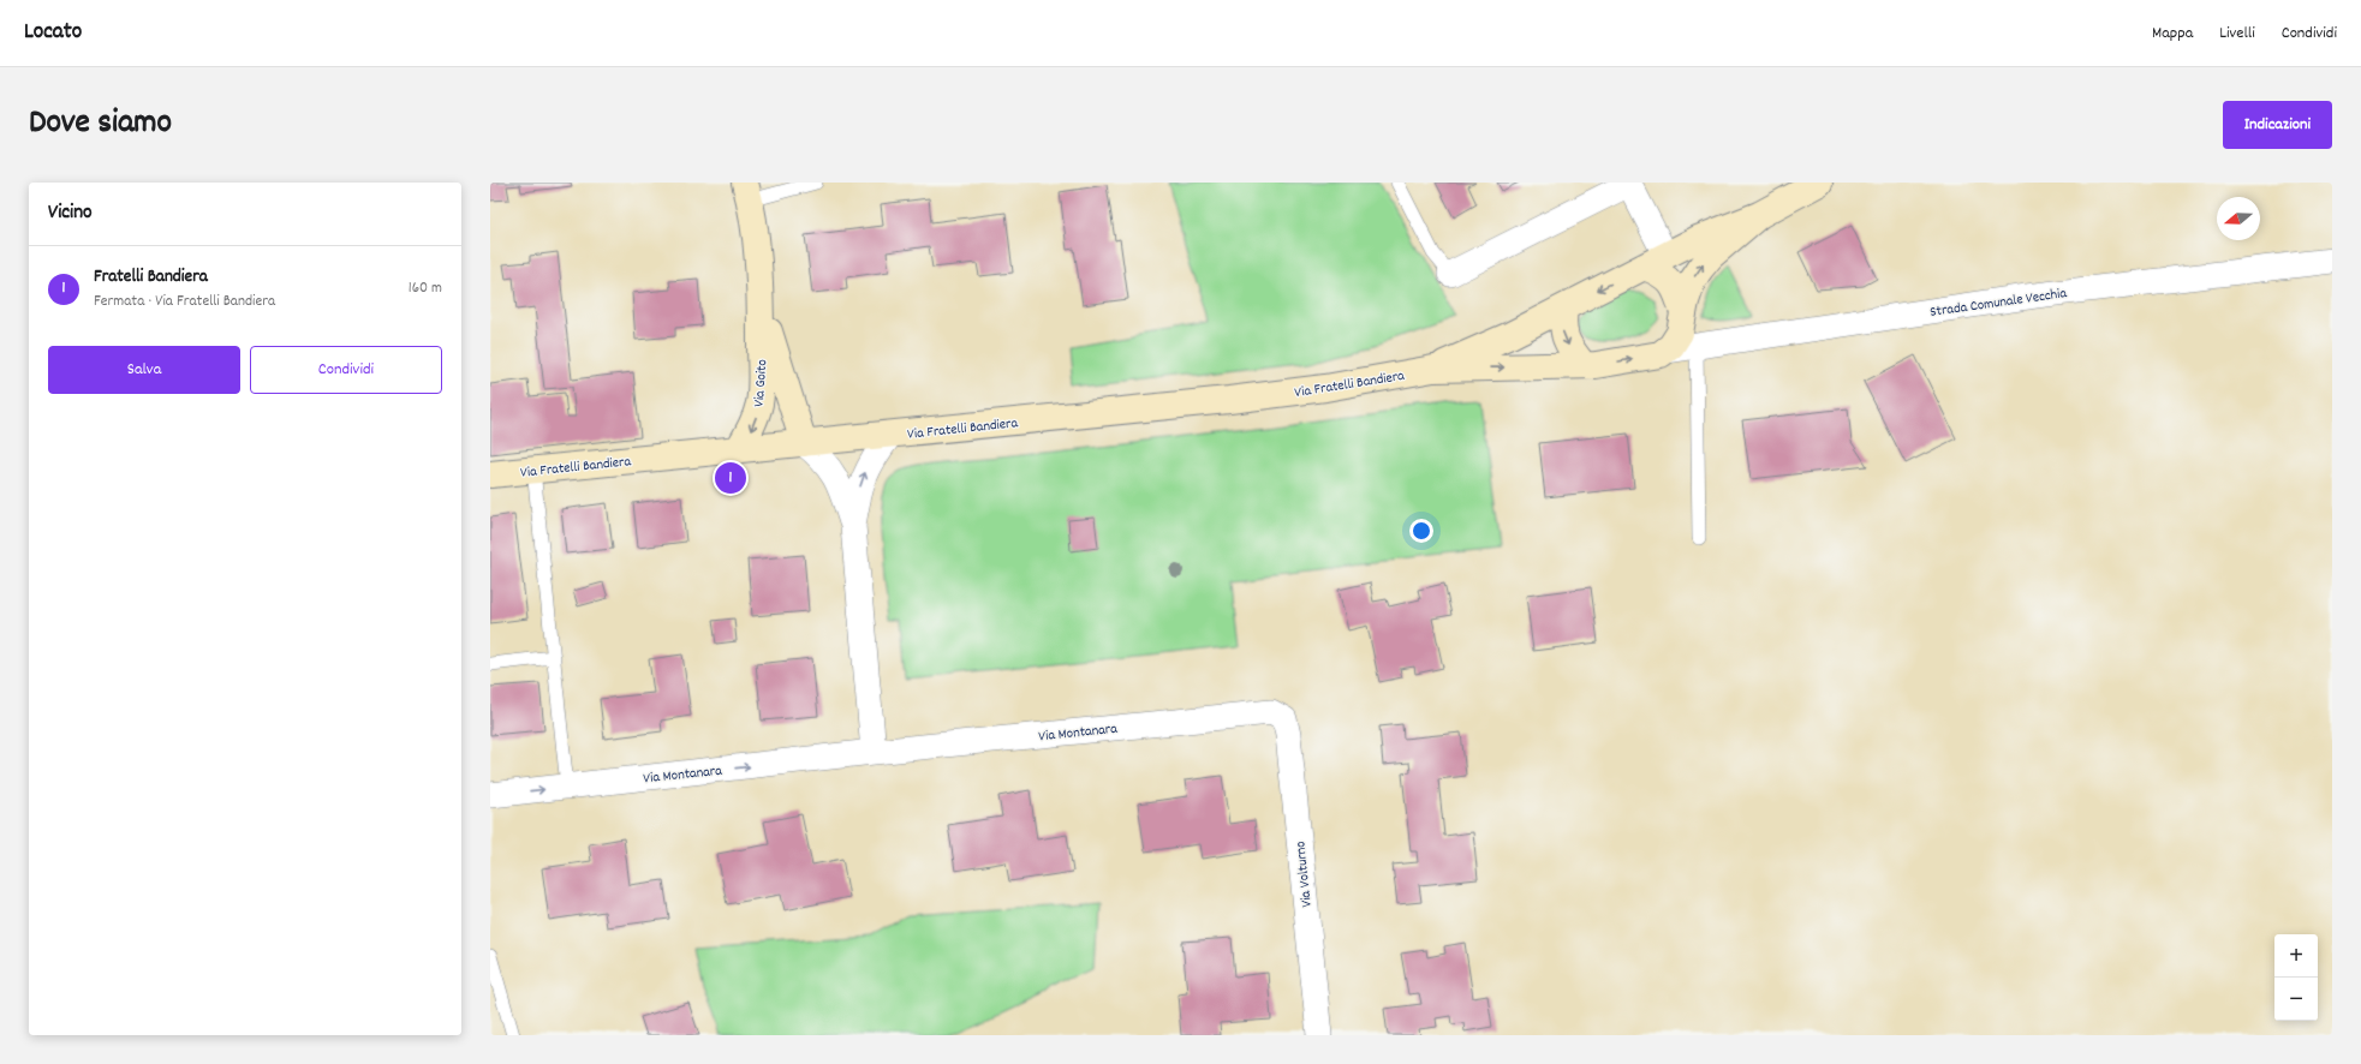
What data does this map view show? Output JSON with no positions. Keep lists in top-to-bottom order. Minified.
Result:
{"streets":{"main road":["Via Goito","Via Fratelli Bandiera"],"street":["Strada Comunale Vecchia","Via Montanara","Via Volturno"]},"crossings":[["Strada Comunale Vecchia","Via Fratelli Bandiera"],["Via Goito","Via Fratelli Bandiera"],["Via Montanara","Via Volturno"]],"one_way":["Via Montanara"],"north":"left","page":{"header":"Locato","nav":["Mappa","Livelli","Condividi"],"title":"Dove siamo","buttons":["Indicazioni",["Salva","Condividi"]],"heading":"Vicino","list":[{"mark":"1","name":"Fratelli Bandiera","note":"Fermata · Via Fratelli Bandiera","value":"160 m"}],"pins":"1","map_buttons":["+","−"]}}
